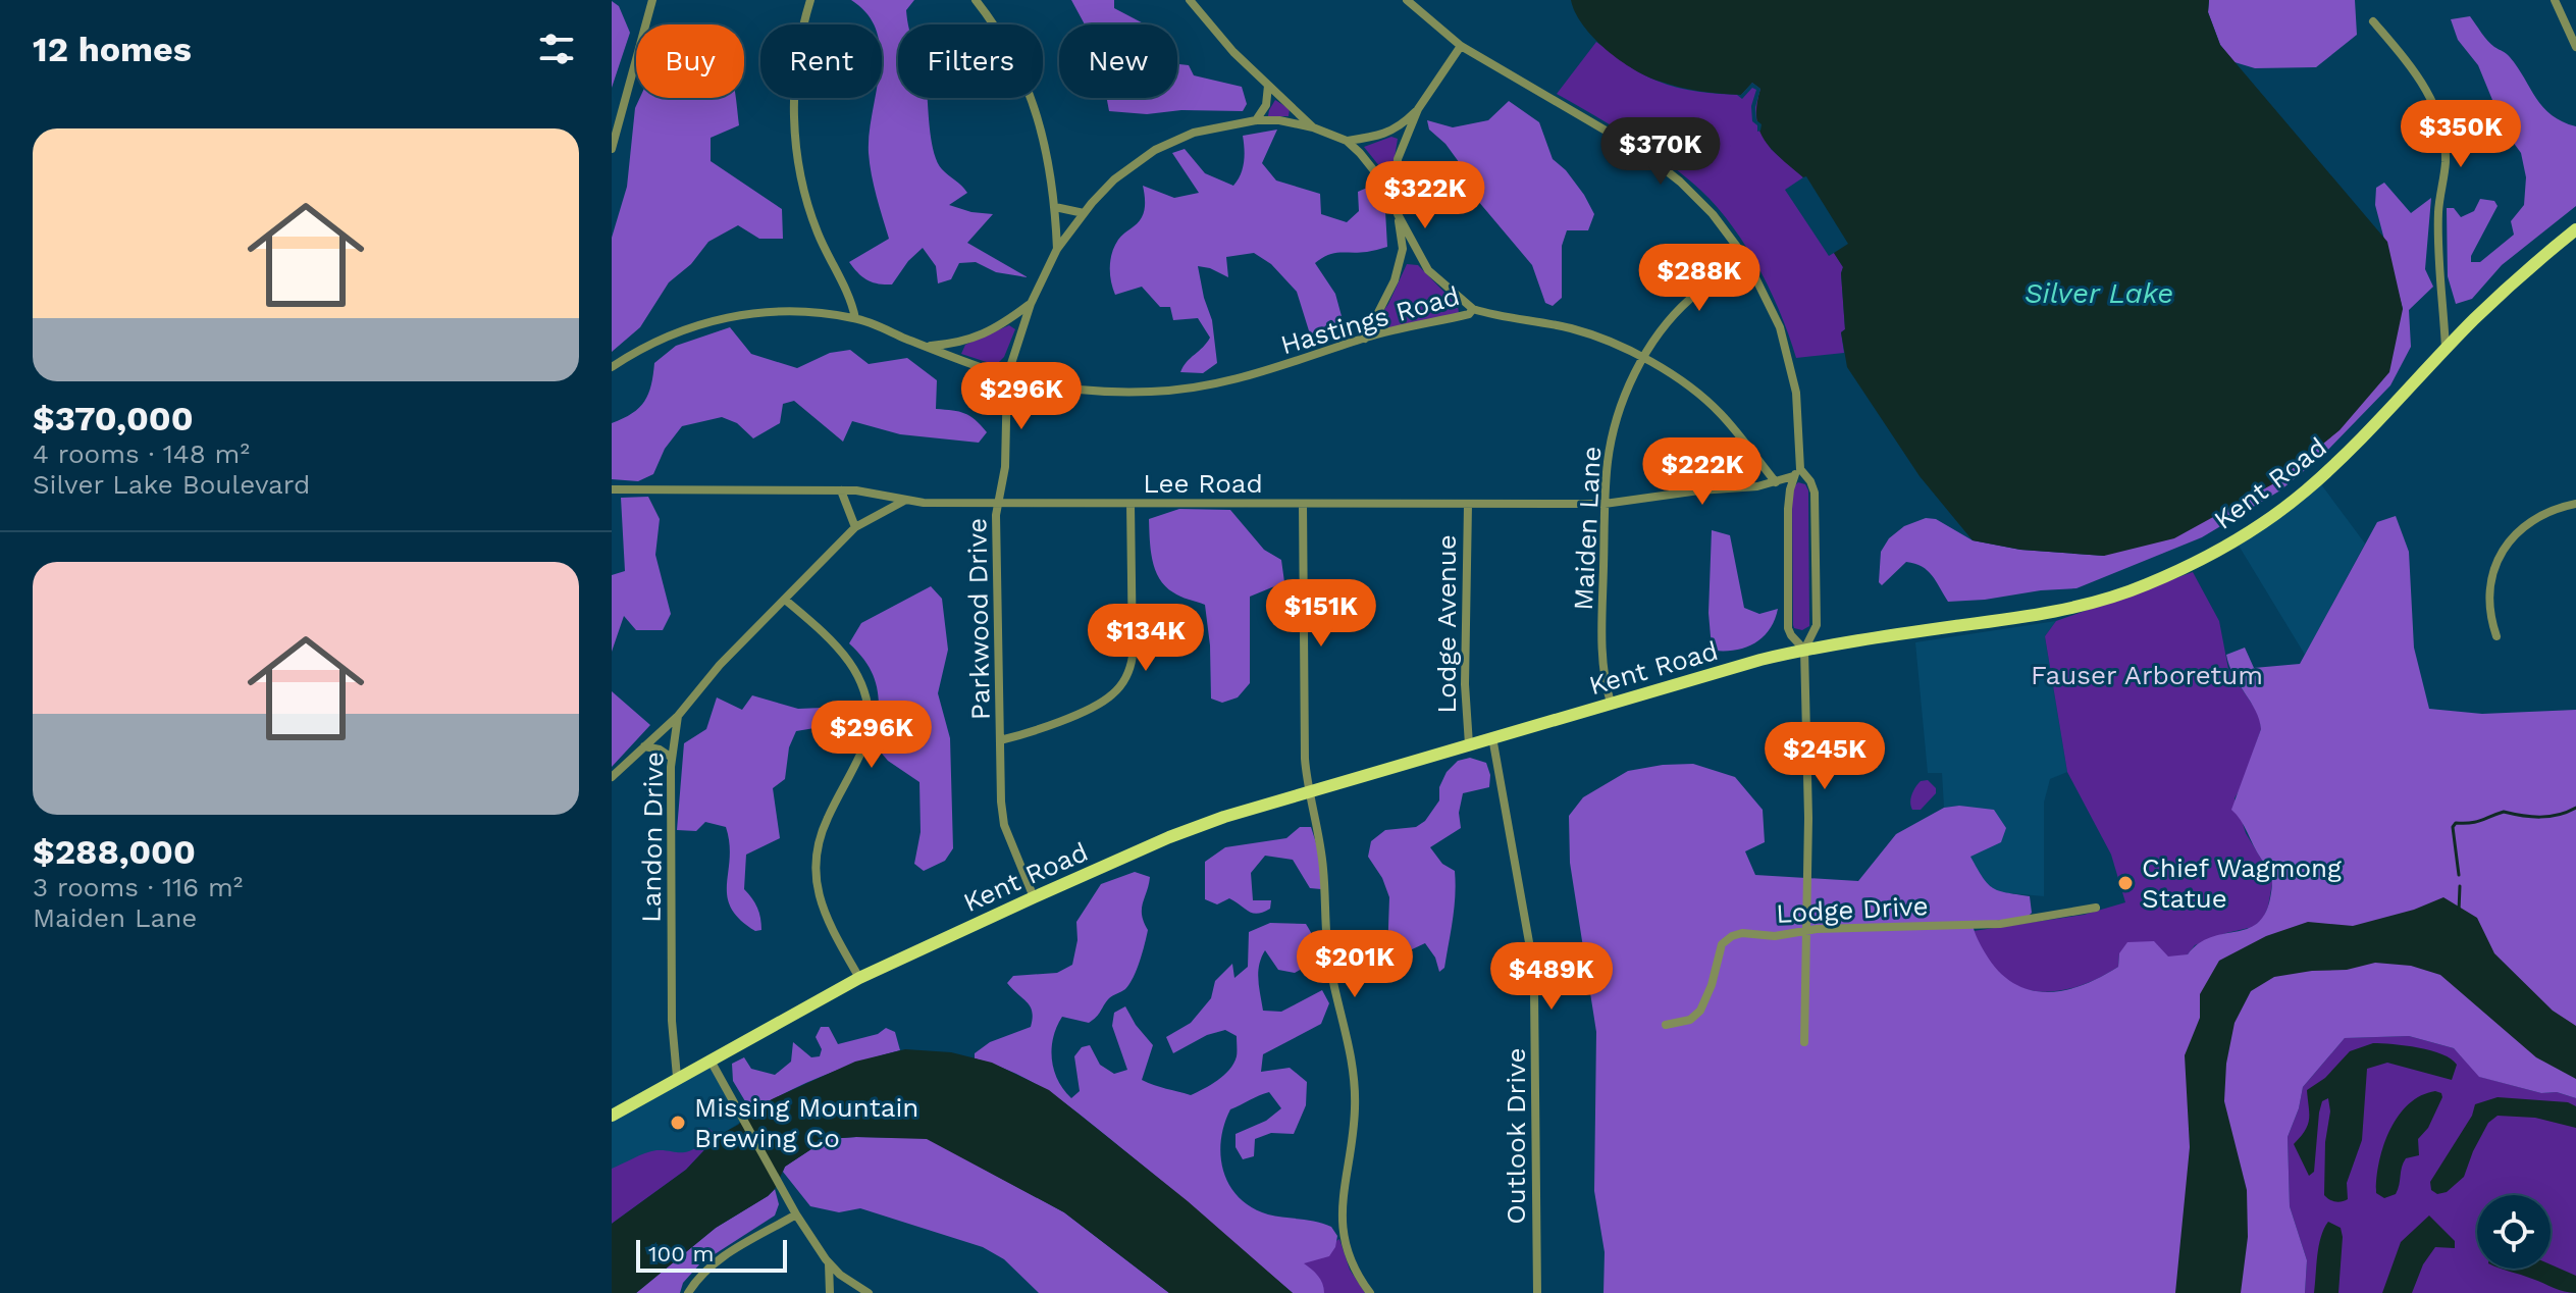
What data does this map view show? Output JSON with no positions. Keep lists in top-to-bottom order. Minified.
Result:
{"streets":{"main road":["Kent Road"],"street":["Hastings Road","Lee Road","Maiden Lane","Parkwood Drive","Lodge Avenue","Landon Drive","Lodge Drive","Outlook Drive"]},"crossings":[["Hastings Road","Lee Road"],["Hastings Road","Maiden Lane"],["Hastings Road","Parkwood Drive"],["Lee Road","Maiden Lane"],["Lee Road","Parkwood Drive"],["Lee Road","Lodge Avenue"],["Lee Road","Landon Drive"],["Kent Road","Maiden Lane"],["Kent Road","Parkwood Drive"],["Kent Road","Lodge Avenue"],["Kent Road","Landon Drive"],["Kent Road","Outlook Drive"]],"water":["Silver Lake"],"parks":["Fauser Arboretum"],"places":["Chief Wagmong Statue","Missing Mountain Brewing Co"],"scale_bar":"100 m","page":{"heading":"12 homes","chip":["Buy","Rent","Filters","New"],"list":[{"name":"$370,000","note":"4 rooms · 148 m² · Silver Lake Boulevard"},{"name":"$288,000","note":"3 rooms · 116 m² · Maiden Lane"}],"price":["$350K","$370K","$322K","$288K","$296K","$222K","$151K","$134K","$296K","$245K","$201K","$489K"],"scale":"100 m"}}
